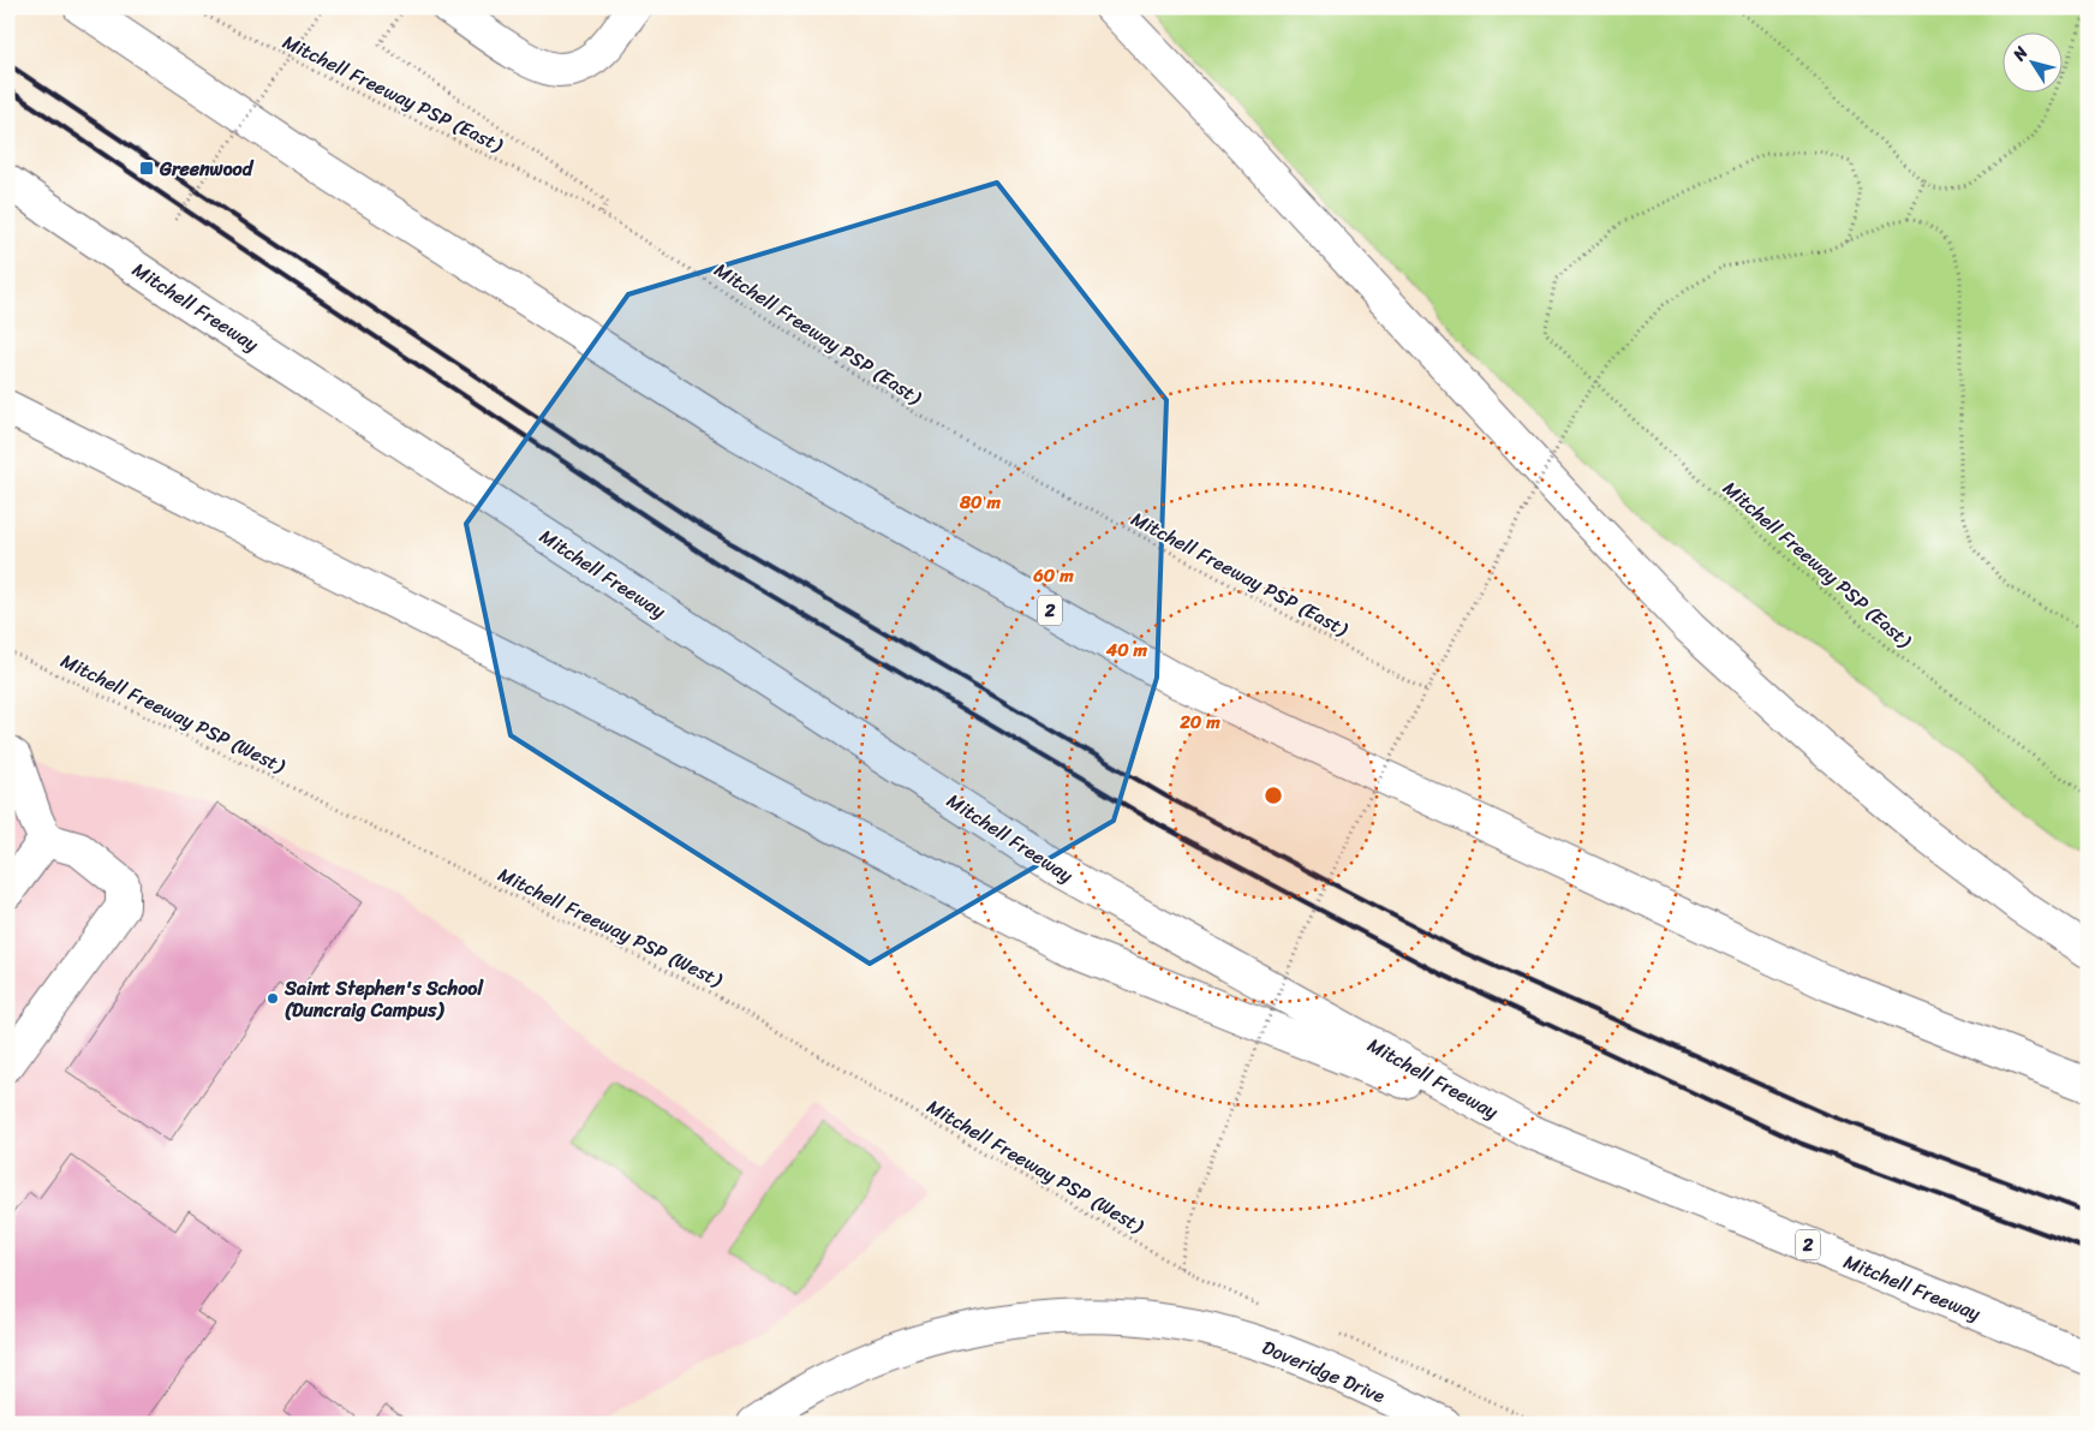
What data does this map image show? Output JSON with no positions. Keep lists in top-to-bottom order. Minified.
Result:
{"streets":{"main road":["Mitchell Freeway","2","Doveridge Drive"],"path":["Mitchell Freeway PSP (East)","Mitchell Freeway PSP (West)"]},"crossings":[["Mitchell Freeway PSP (East)","Mitchell Freeway PSP (West)"]],"places":{"transit":["Greenwood"],"other":["Saint Stephen's School (Duncraig Campus)"]},"north":"top left","rings":["80 m","60 m","40 m","20 m"]}
